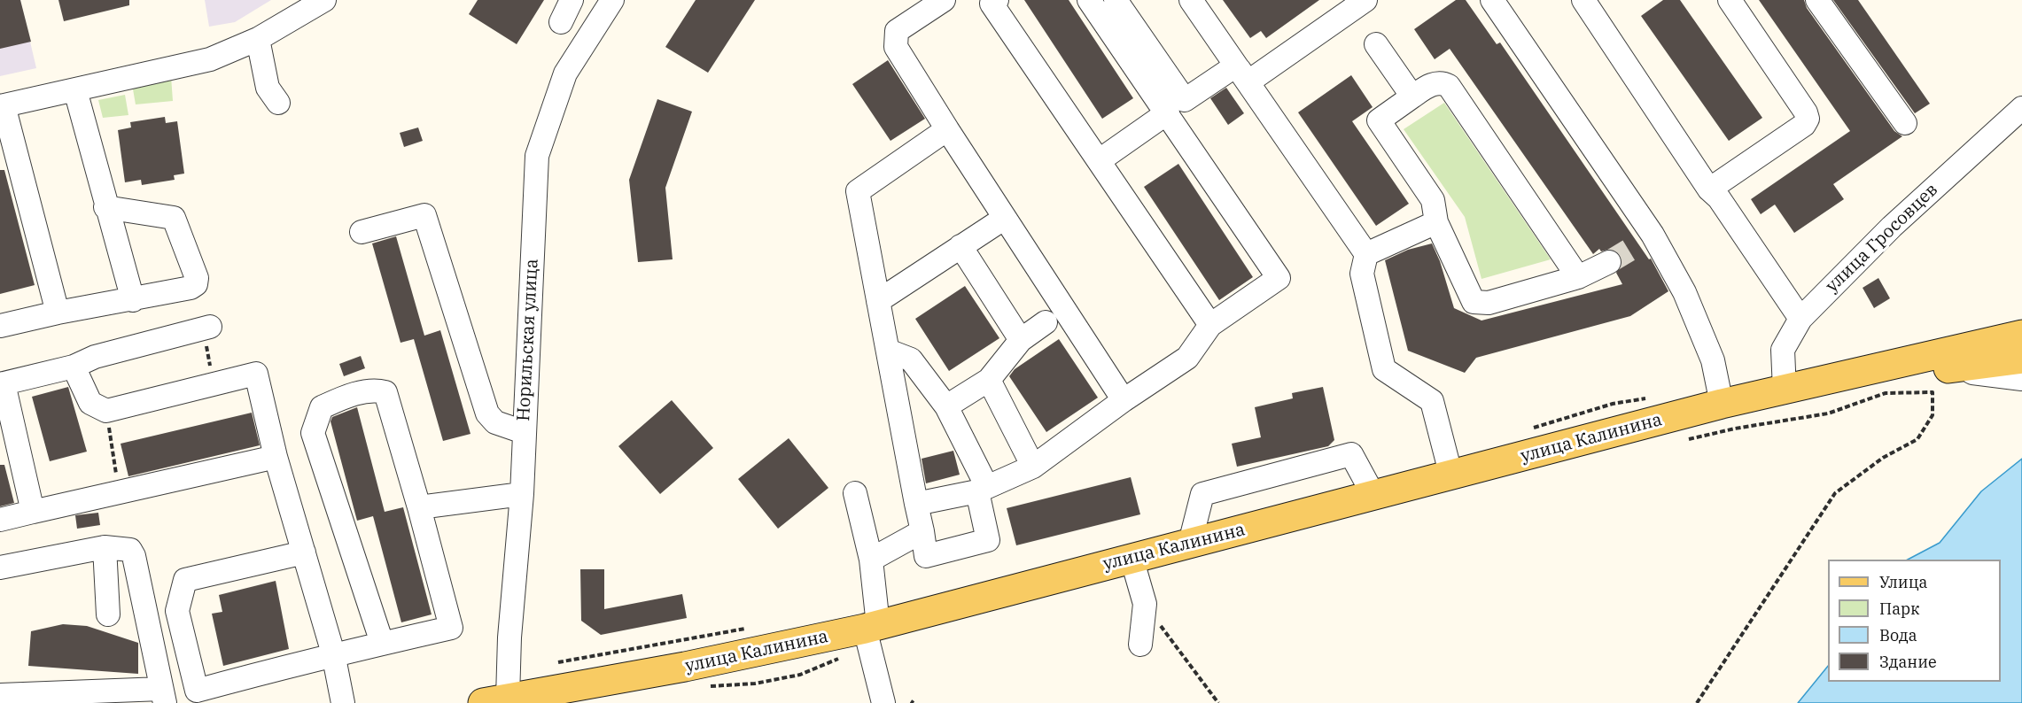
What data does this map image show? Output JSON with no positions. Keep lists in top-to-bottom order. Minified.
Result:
{"streets":{"main road":["улица Калинина"],"street":["улица Гросовцев","Норильская улица"]},"crossings":[["улица Гросовцев","улица Калинина"],["Норильская улица","улица Калинина"]],"legend":["Улица","Парк","Вода","Здание"]}
